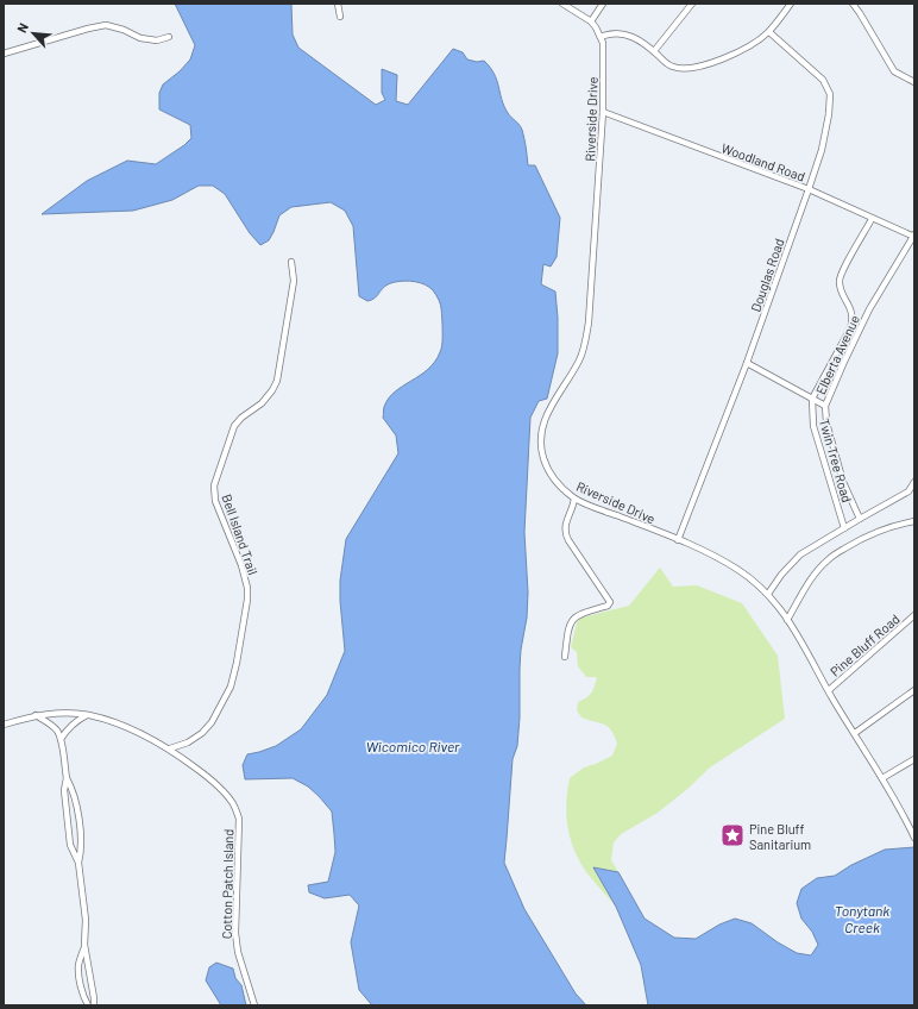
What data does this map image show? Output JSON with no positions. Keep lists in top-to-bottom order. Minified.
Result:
{"streets":{"street":["Riverside Drive","Woodland Road","Douglas Road","Elberta Avenue","Twin Tree Road","Bell Island Trail","Pine Bluff Road","Cotton Patch Island"]},"crossings":[["Riverside Drive","Woodland Road"],["Riverside Drive","Douglas Road"],["Riverside Drive","Pine Bluff Road"],["Woodland Road","Douglas Road"],["Woodland Road","Elberta Avenue"],["Bell Island Trail","Cotton Patch Island"]],"water":["Wicomico River","Tonytank Creek"],"places":{"place":["Pine Bluff Sanitarium"]},"north":"top left"}
